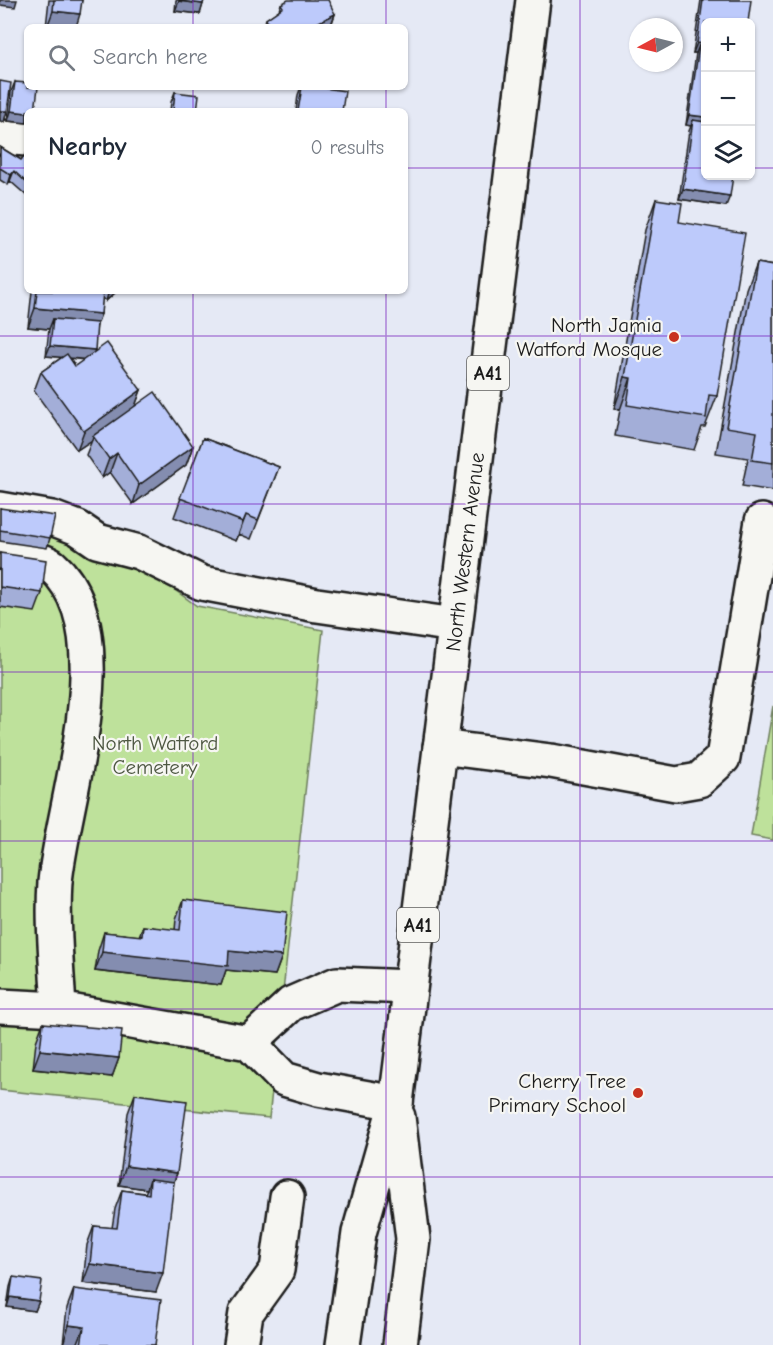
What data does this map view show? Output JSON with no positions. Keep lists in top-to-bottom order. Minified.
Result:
{"streets":{"main road":["A41","North Western Avenue"]},"parks":["North Watford Cemetery"],"places":["North Jamia Watford Mosque","Cherry Tree Primary School"],"north":"left","page":{"map_buttons":["+","−"],"search":"Search here","heading":["Nearby","0 results"]}}
